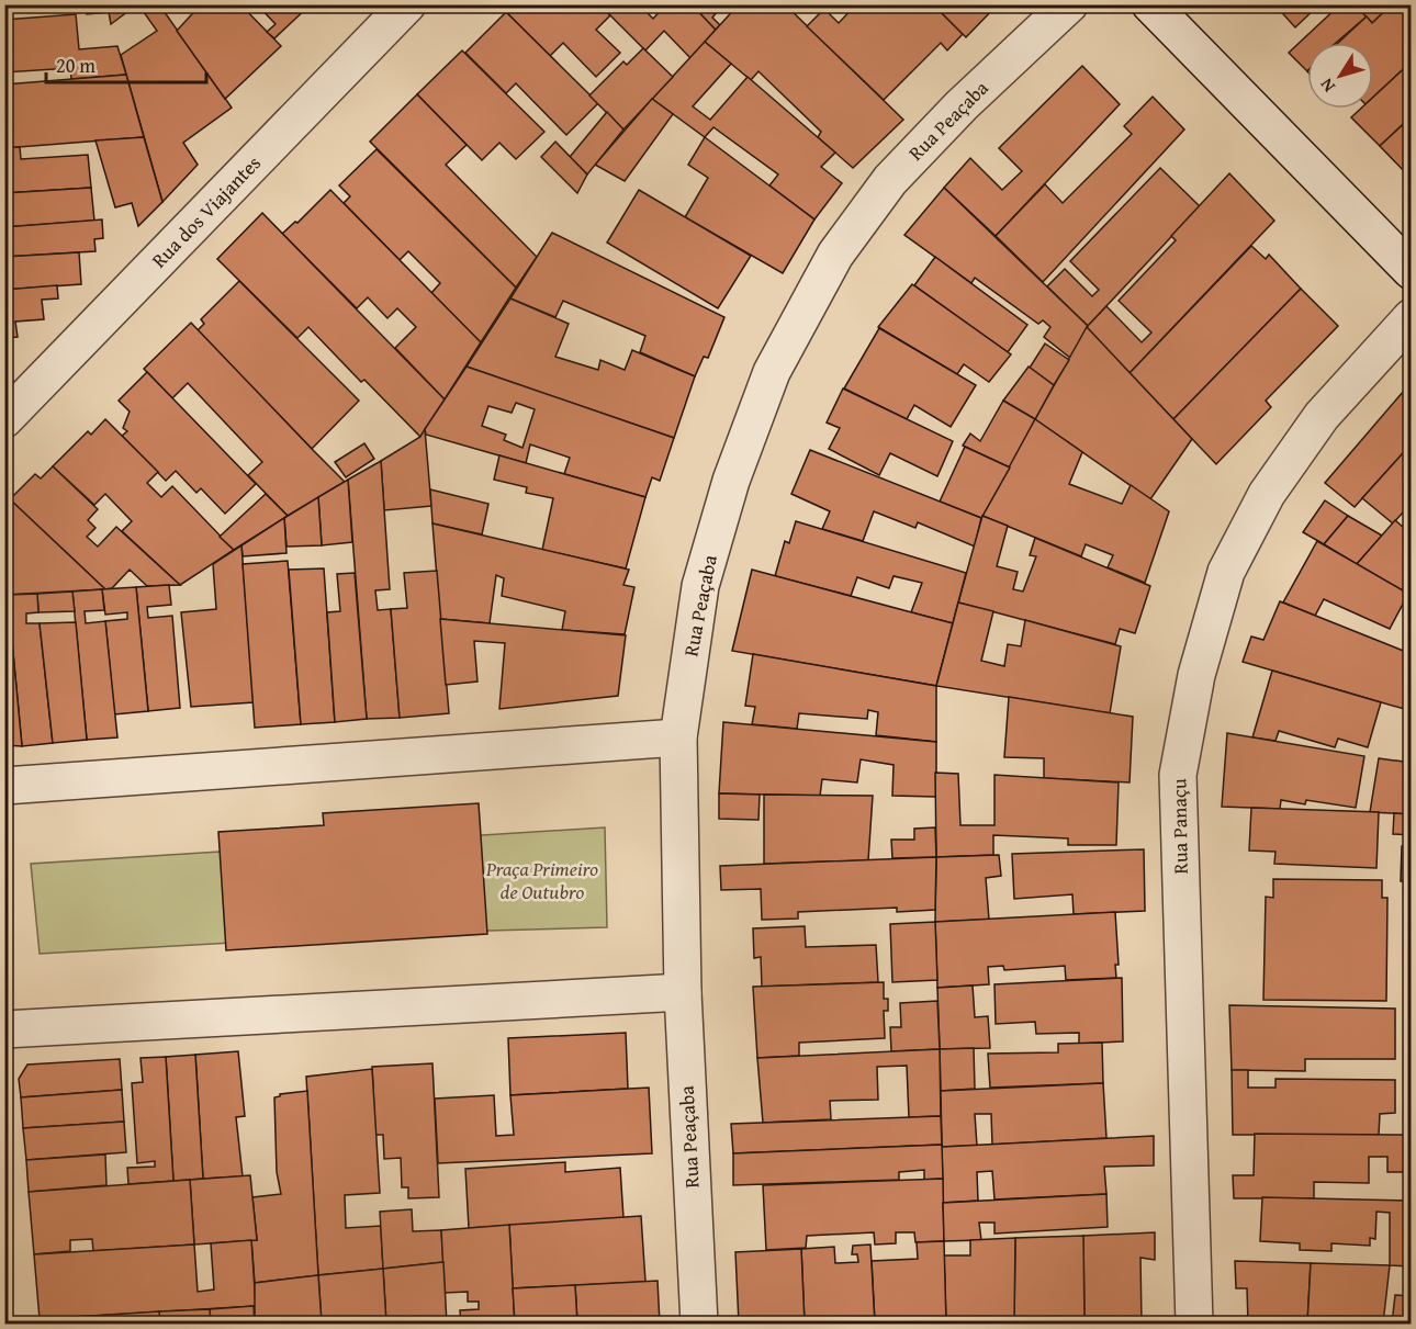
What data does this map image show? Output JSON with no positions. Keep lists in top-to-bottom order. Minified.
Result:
{"streets":{"street":["Rua Peaçaba","Rua dos Viajantes","Rua Panaçu"]},"parks":["Praça Primeiro de Outubro"],"scale_bar":"20 m","north":"bottom left"}
